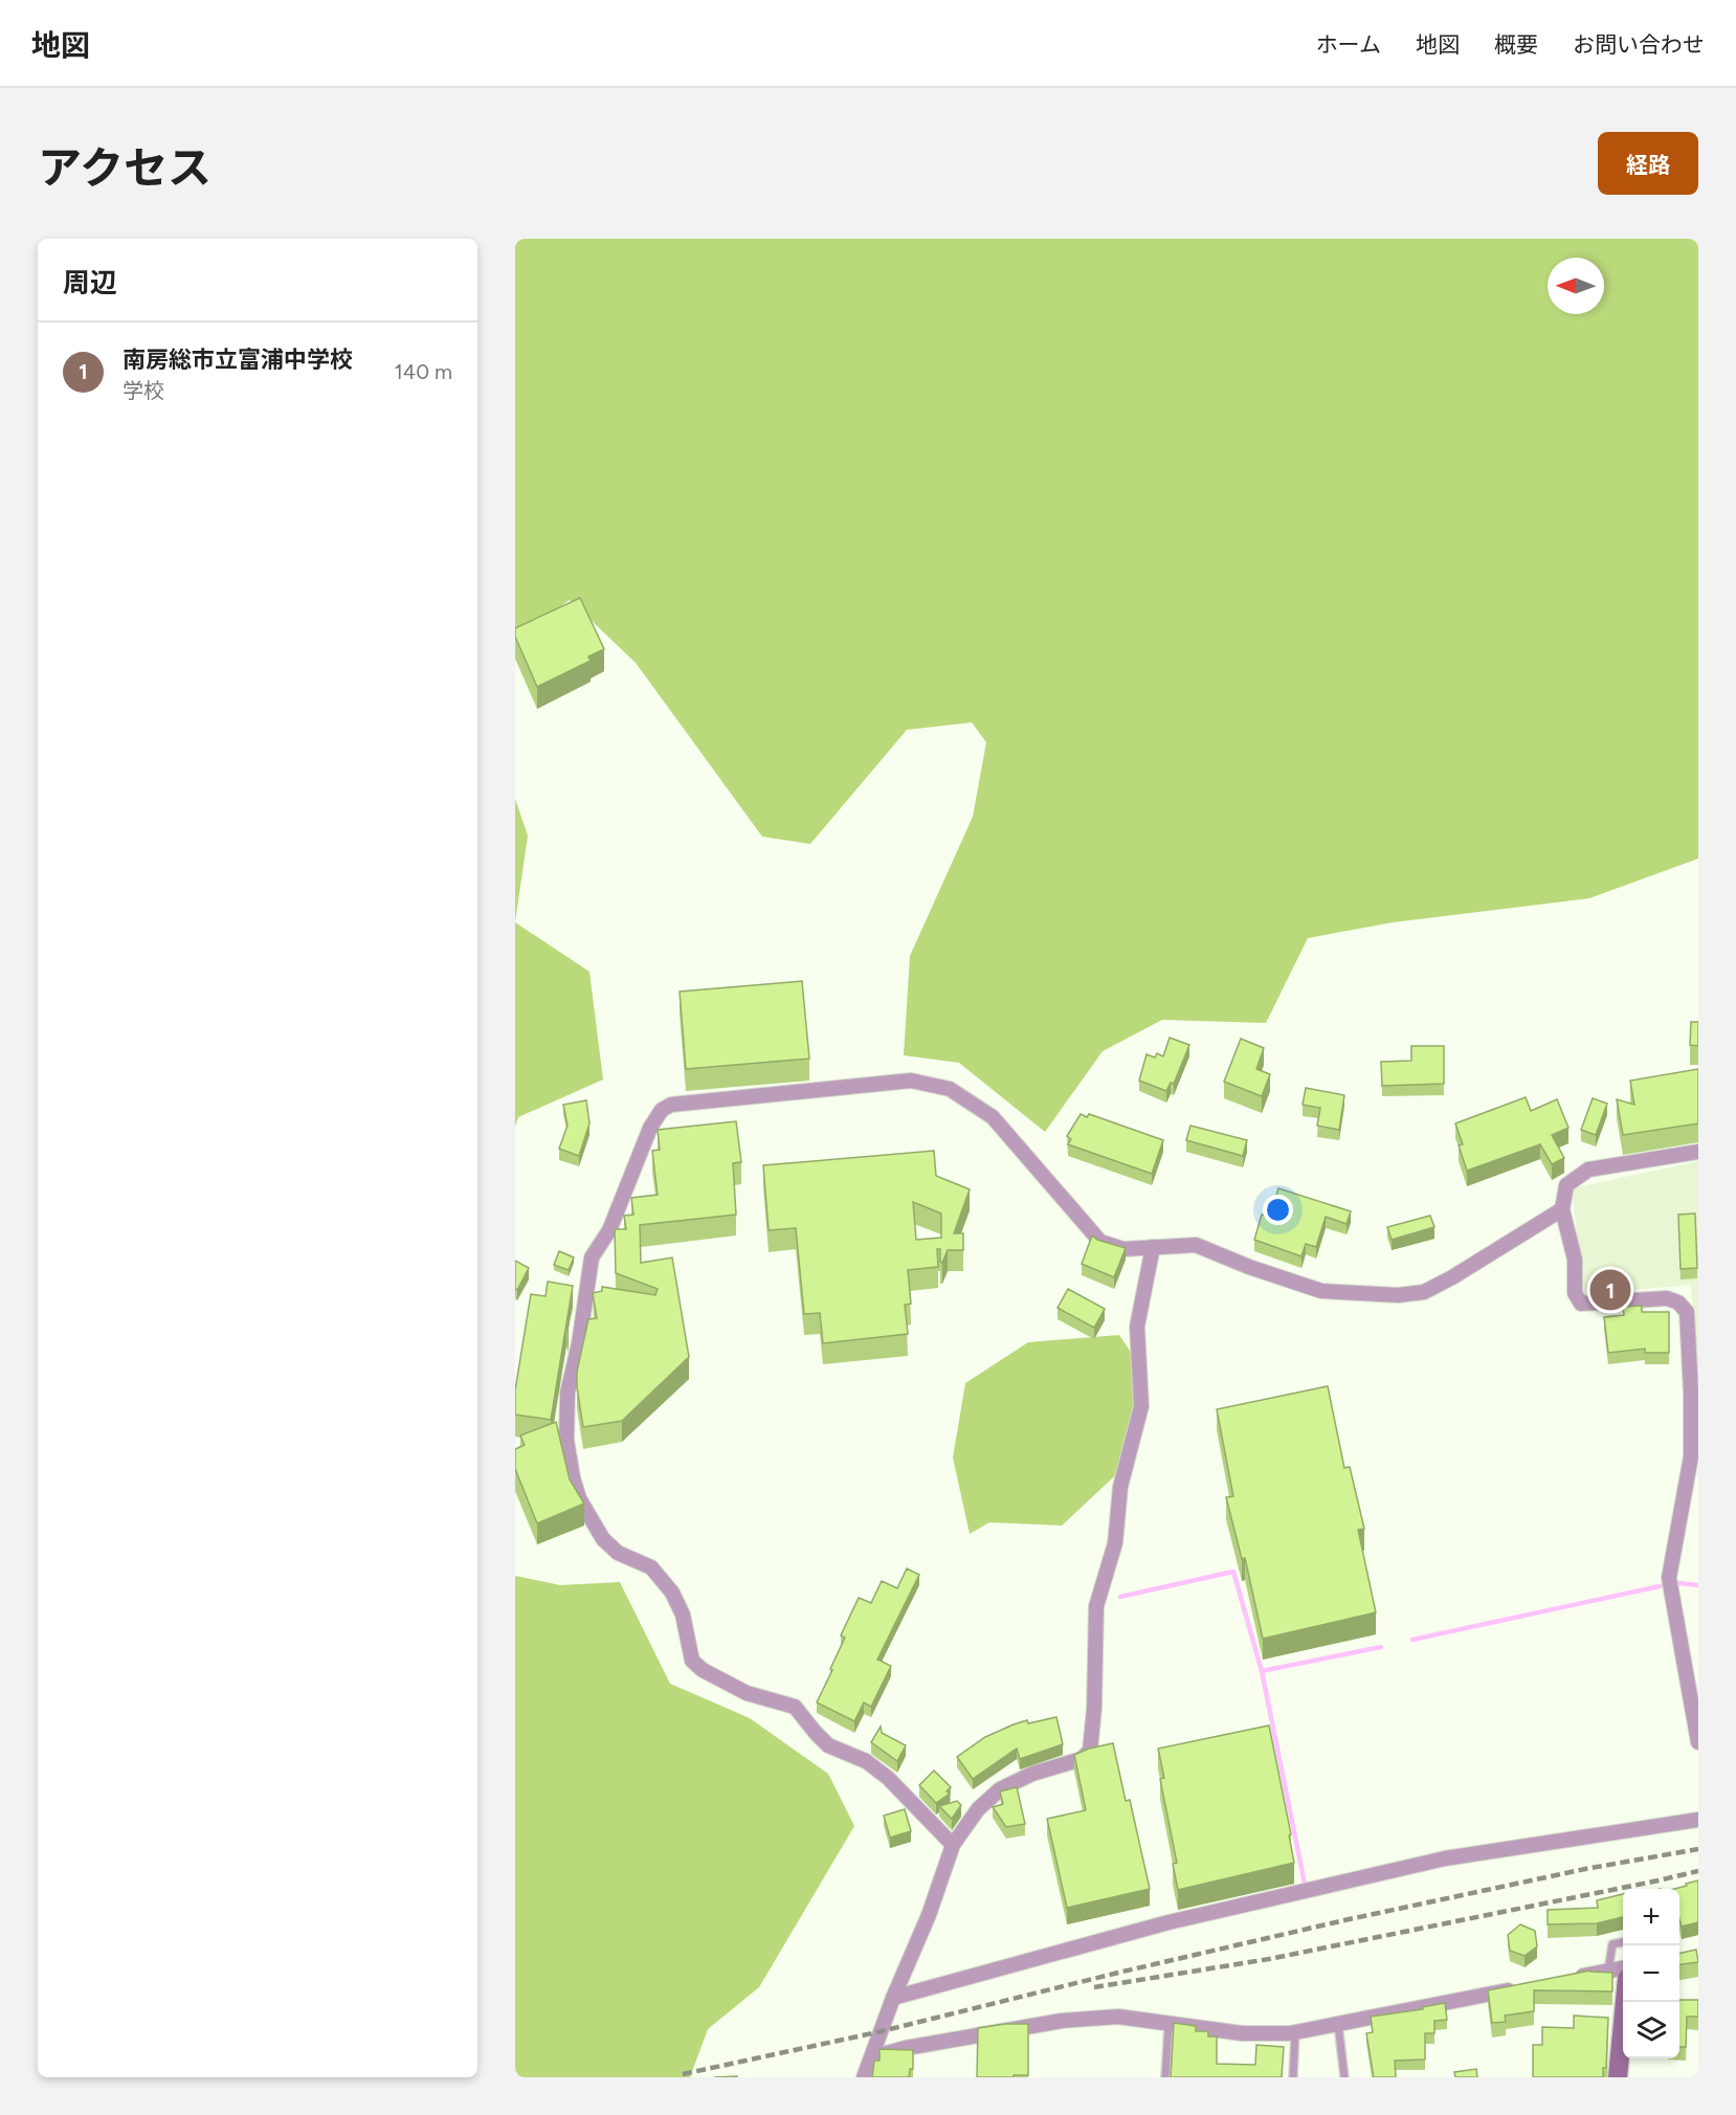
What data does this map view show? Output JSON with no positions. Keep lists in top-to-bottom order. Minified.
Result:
{"north":"left","page":{"header":"地図","nav":["ホーム","地図","概要","お問い合わせ"],"title":"アクセス","buttons":"経路","heading":"周辺","list":[{"mark":"1","name":"南房総市立富浦中学校","note":"学校","value":"140 m"}],"pins":"1","map_buttons":["+","−"]}}
